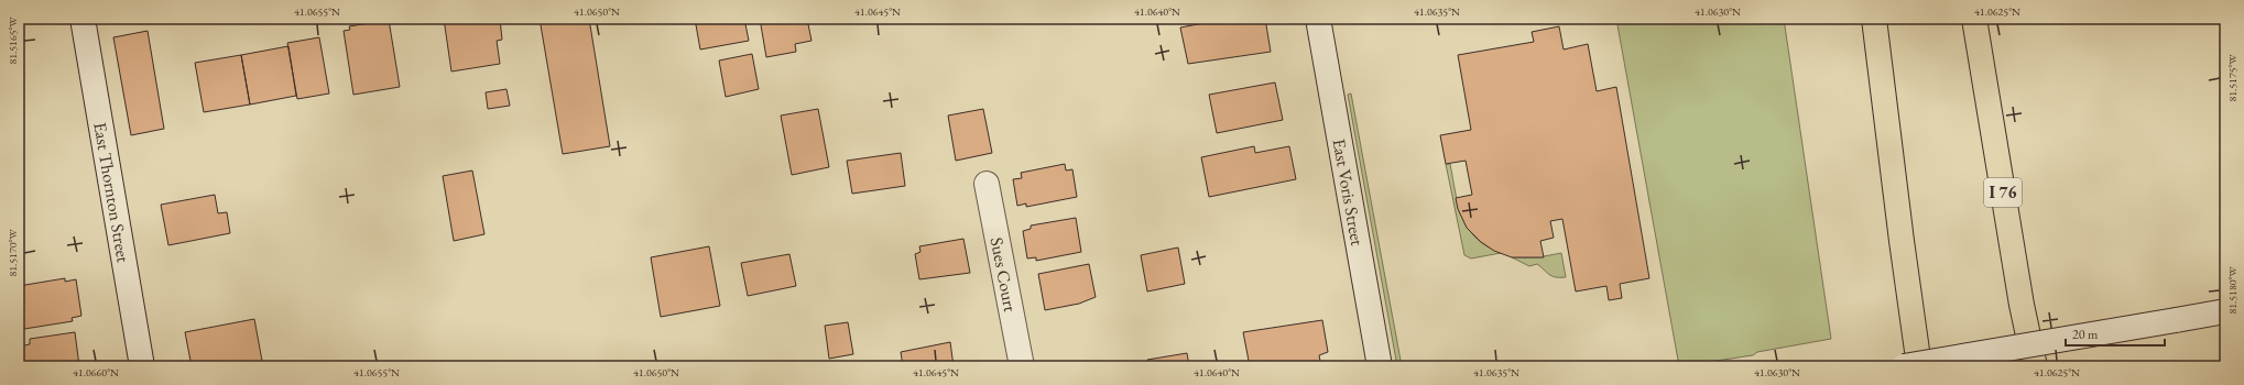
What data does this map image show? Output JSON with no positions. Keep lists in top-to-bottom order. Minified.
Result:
{"streets":{"highway":["I 76"],"main road":["East Thornton Street","East Voris Street","Sues Court"]},"scale_bar":"20 m","coordinates":["41.0655°N","41.0650°N","41.0645°N","41.0640°N","41.0635°N","41.0630°N","41.0625°N","81.5165°W","81.5175°W","81.5170°W","81.5180°W","41.0660°N"]}
